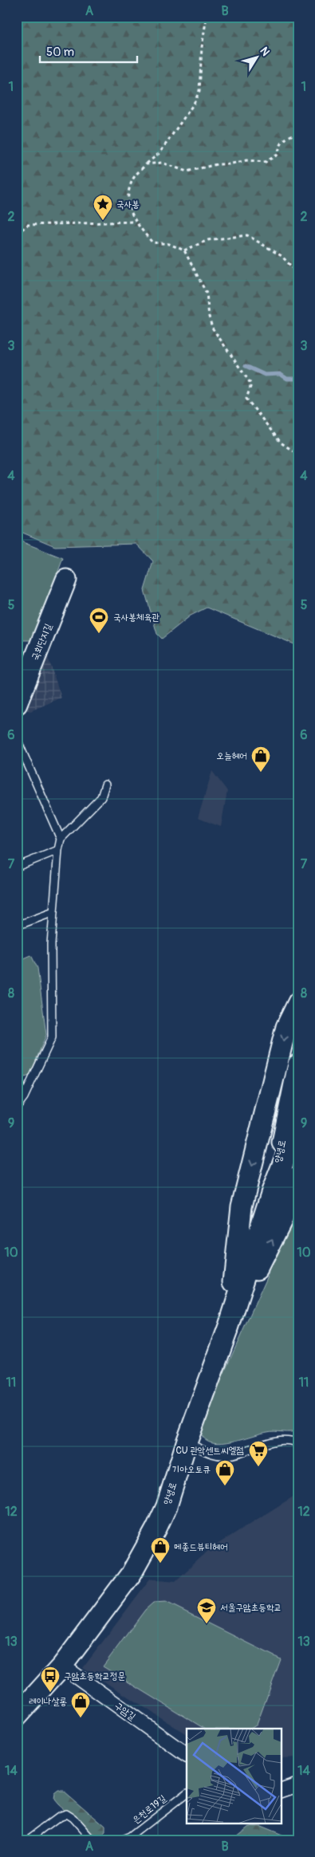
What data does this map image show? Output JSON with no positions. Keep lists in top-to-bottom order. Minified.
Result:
{"streets":{"main road":["국회단지길","양녕로"],"street":["구암길"],"lane":["은천로19길"]},"crossings":[["양녕로","구암길"]],"places":{"place":["국사봉"],"sports":["국사봉체육관"],"shop":["오늘헤어","기아오토큐","메종드뷰티헤어","레이나살롱"],"supermarket":["CU 관악센트씨엘점"],"school or university":["서울구암초등학교"],"bus stop":["구암초등학교정문"]},"scale_bar":"50 m","north":"top right","grid":{"columns":["A","B"],"rows":["1","2","3","4","5","6","7","8","9","10","11","12","13","14"]}}
